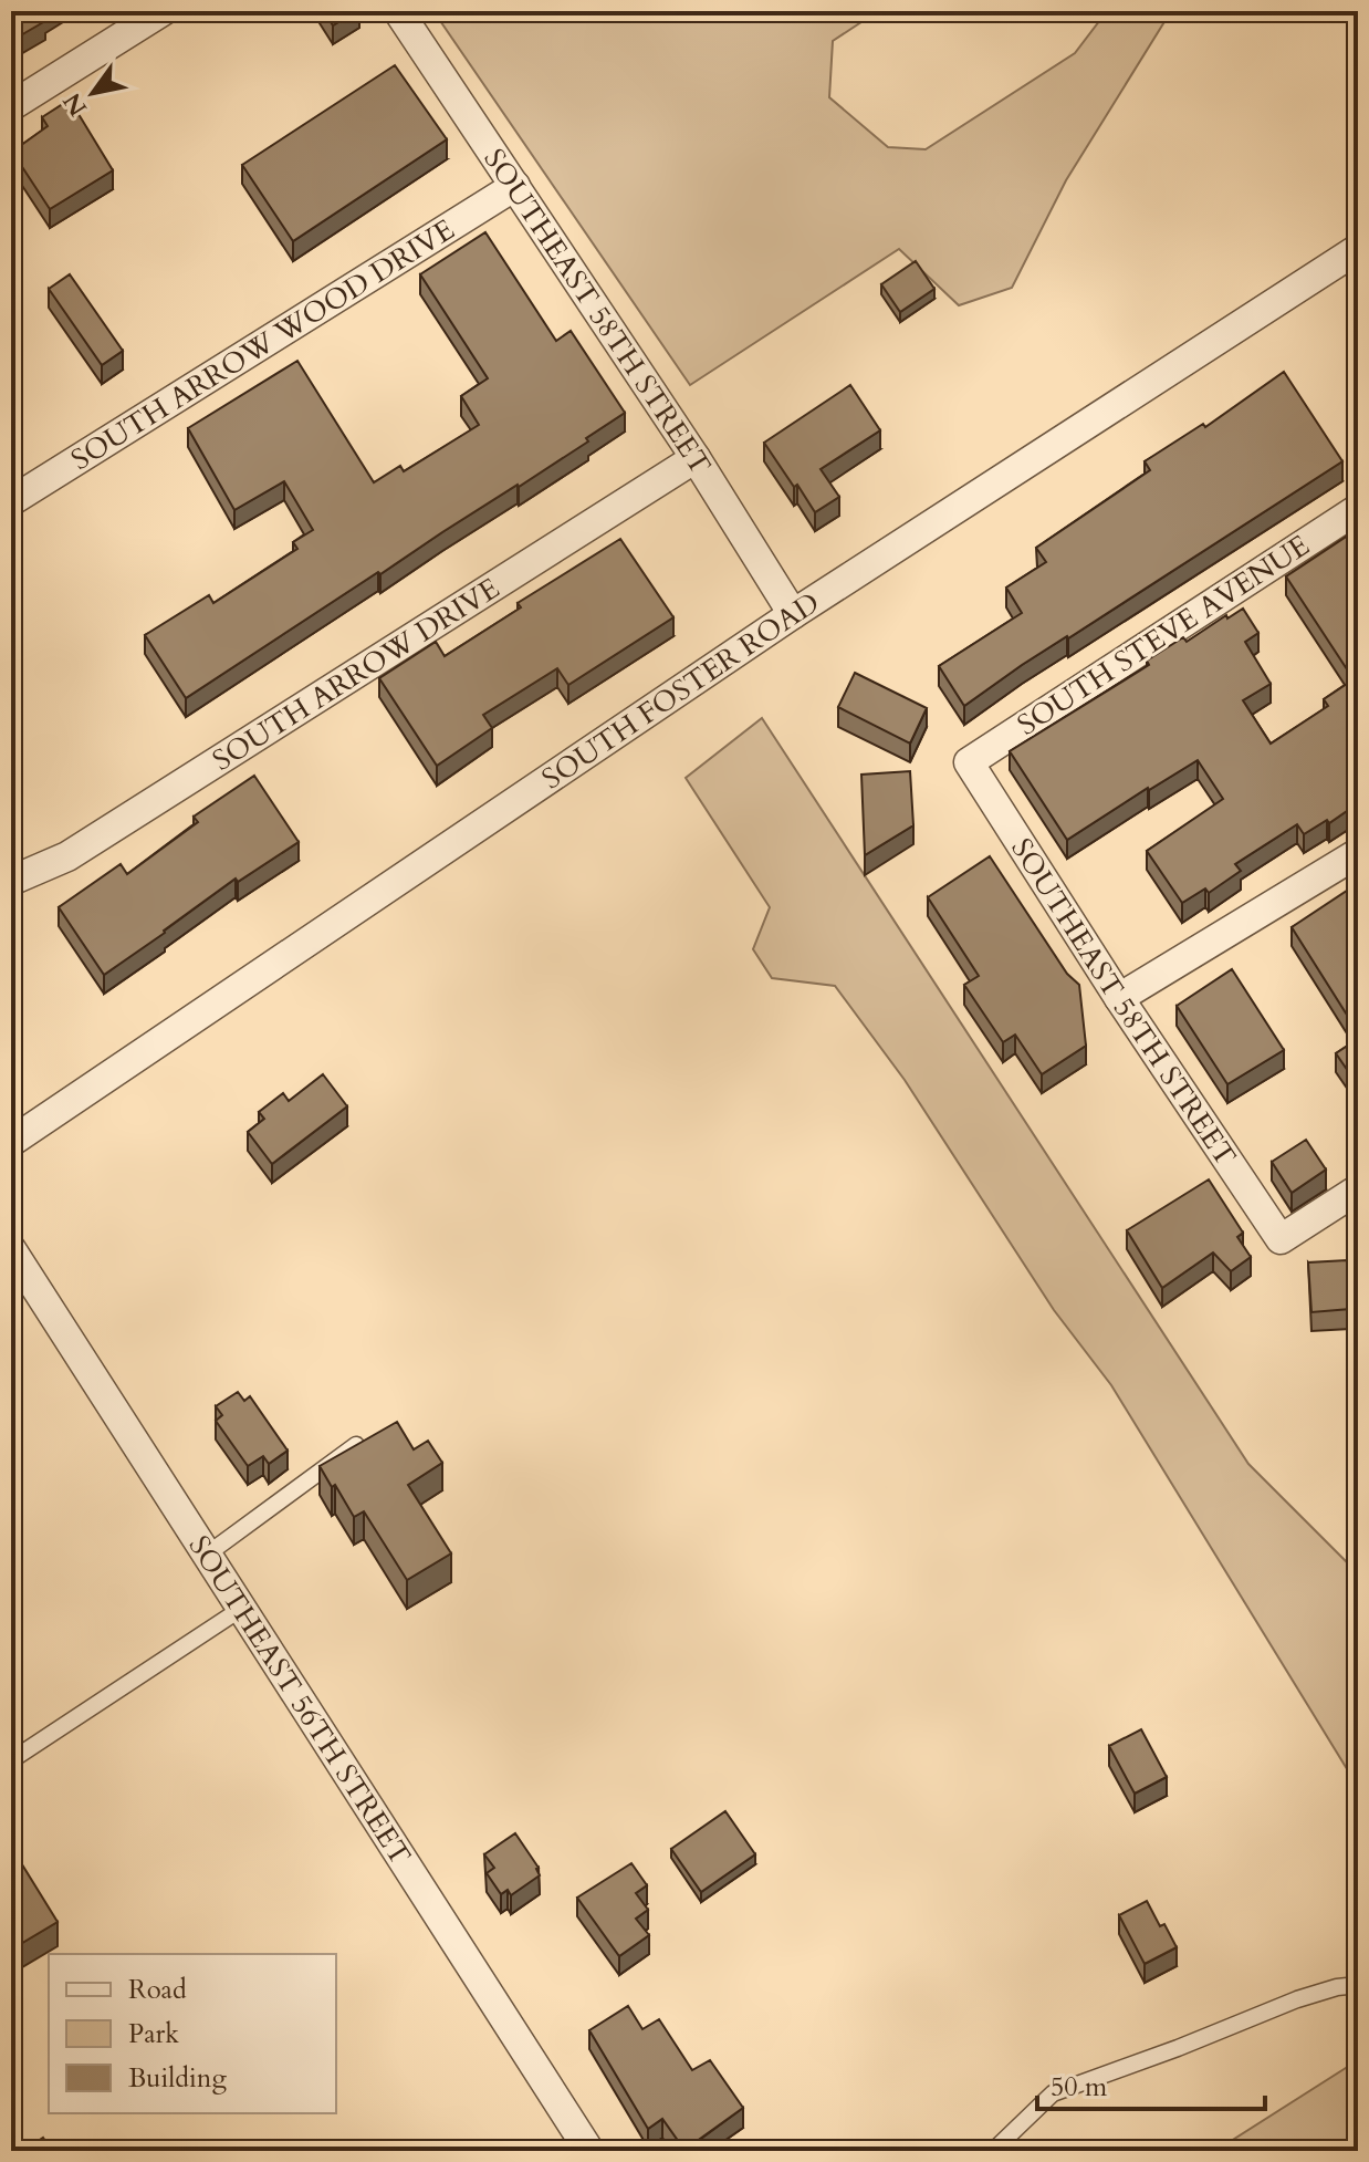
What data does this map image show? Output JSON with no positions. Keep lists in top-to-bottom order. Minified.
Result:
{"streets":{"street":["SOUTHEAST 58TH STREET","SOUTH ARROW WOOD DRIVE","SOUTH STEVE AVENUE","SOUTH ARROW DRIVE","SOUTH FOSTER ROAD","SOUTHEAST 56TH STREET"]},"crossings":[["SOUTHEAST 58TH STREET","SOUTH ARROW WOOD DRIVE"],["SOUTHEAST 58TH STREET","SOUTH STEVE AVENUE"],["SOUTHEAST 58TH STREET","SOUTH ARROW DRIVE"],["SOUTHEAST 58TH STREET","SOUTH FOSTER ROAD"]],"legend":["Road","Park","Building"],"scale_bar":"50 m","north":"bottom left"}
